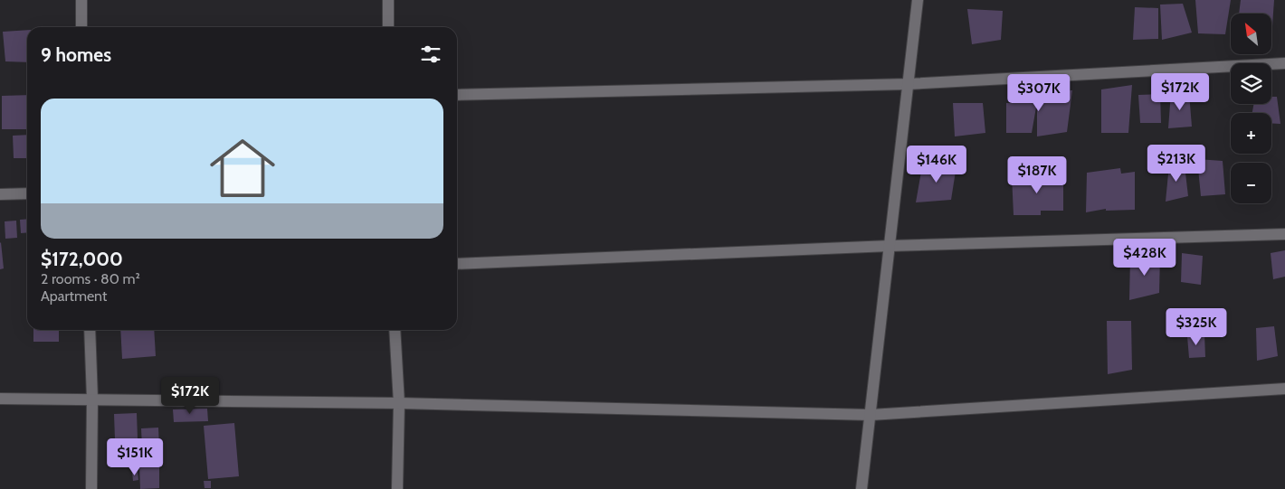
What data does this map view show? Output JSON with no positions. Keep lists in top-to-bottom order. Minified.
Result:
{"north":"top left","page":{"map_buttons":["+","−"],"heading":"9 homes","price":["$172K","$307K","$213K","$146K","$187K","$428K","$325K","$172K","$151K"],"list":[{"name":"$172,000","note":"2 rooms · 80 m² · Apartment"}]}}
